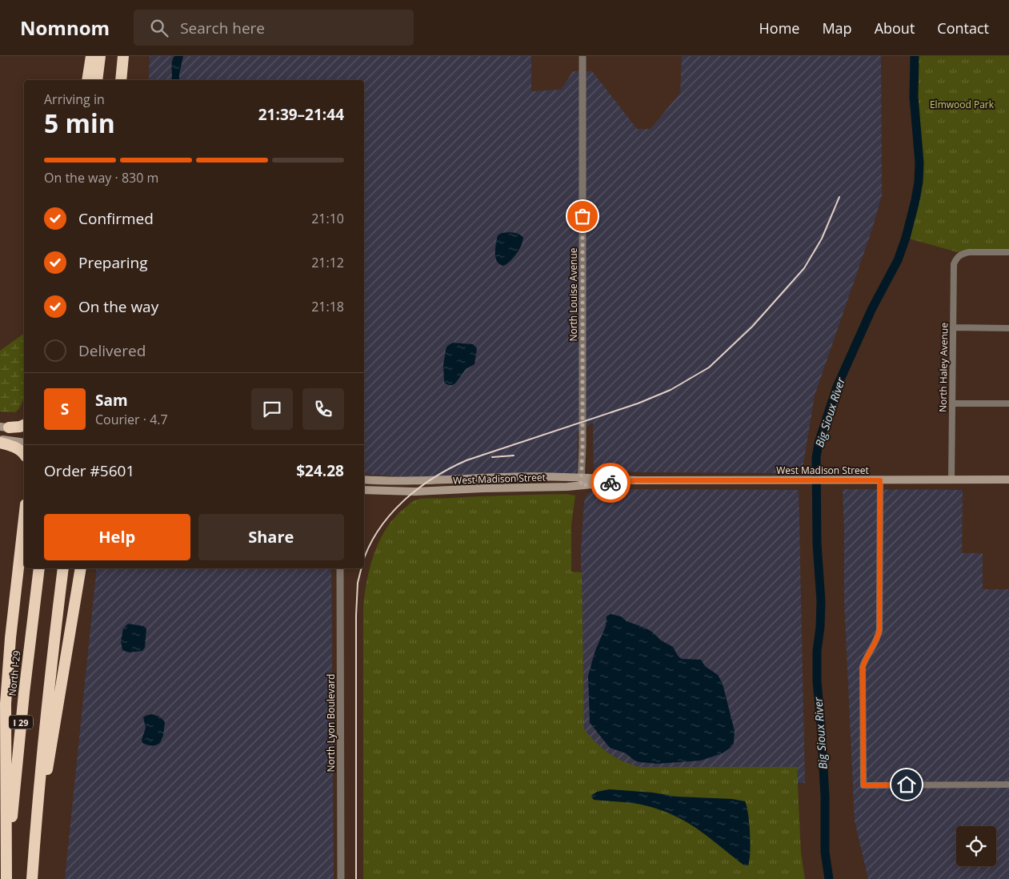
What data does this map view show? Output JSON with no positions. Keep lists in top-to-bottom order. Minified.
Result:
{"streets":{"highway":["North I-29","I 29"],"main road":["West Madison Street"],"street":["North Louise Avenue","North Haley Avenue","North Lyon Boulevard"]},"crossings":[["North Louise Avenue","West Madison Street"],["North Haley Avenue","West Madison Street"]],"water":["Big Sioux River"],"parks":["Elmwood Park"],"page":{"header":"Nomnom","search":"Search here","nav":["Home","Map","About","Contact"],"heading":["5 min","Arriving in","21:39–21:44"],"panel":["Sam","Courier · 4.7","Order #5601","$24.28"],"bar":"On the way · 830 m","list":[["Confirmed","21:10"],["Preparing","21:12"],["On the way","21:18"],"Delivered"],"round":"S","buttons":["Help","Share"]}}
